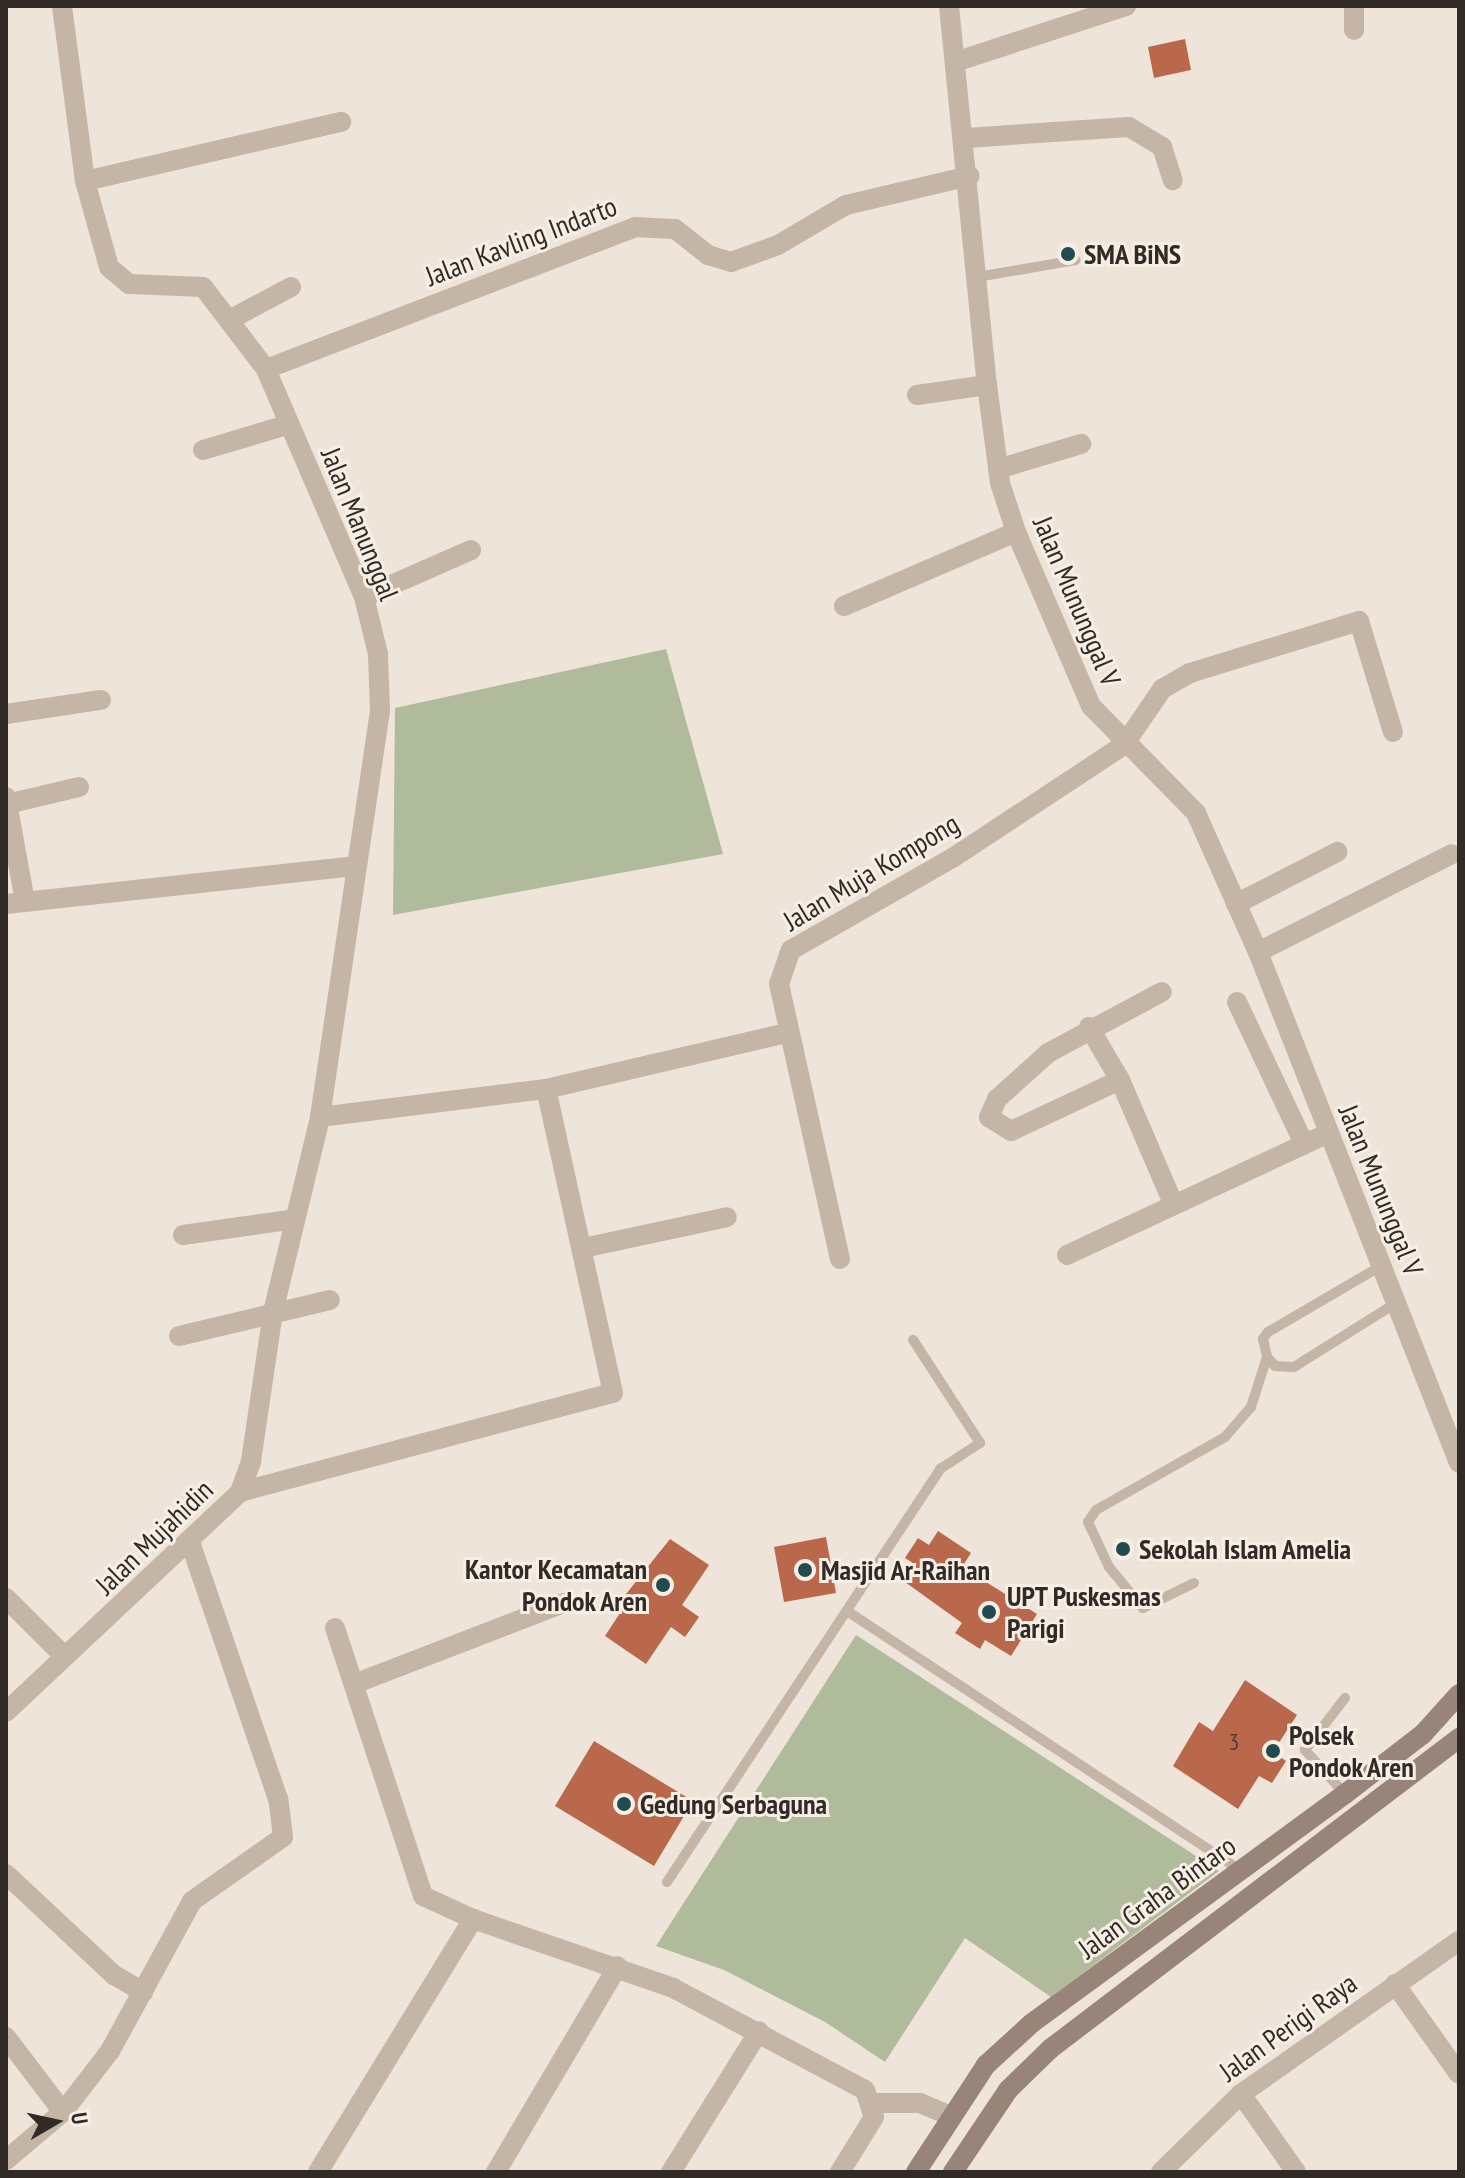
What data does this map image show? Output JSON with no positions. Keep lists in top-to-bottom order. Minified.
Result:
{"streets":{"main road":["Jalan Graha Bintaro"],"street":["Jalan Kavling Indarto","Jalan Manunggal","Jalan Mununggal V","Jalan Muja Kompong","Jalan Mujahidin","Jalan Perigi Raya"]},"crossings":[["Jalan Kavling Indarto","Jalan Manunggal"],["Jalan Kavling Indarto","Jalan Mununggal V"],["Jalan Manunggal","Jalan Mujahidin"],["Jalan Mununggal V","Jalan Muja Kompong"]],"places":["SMA BiNS","Sekolah Islam Amelia","Masjid Ar-Raihan","Kantor Kecamatan Pondok Aren","UPT Puskesmas Parigi","Polsek Pondok Aren","Gedung Serbaguna"],"house_numbers":["3"],"north":"right"}
